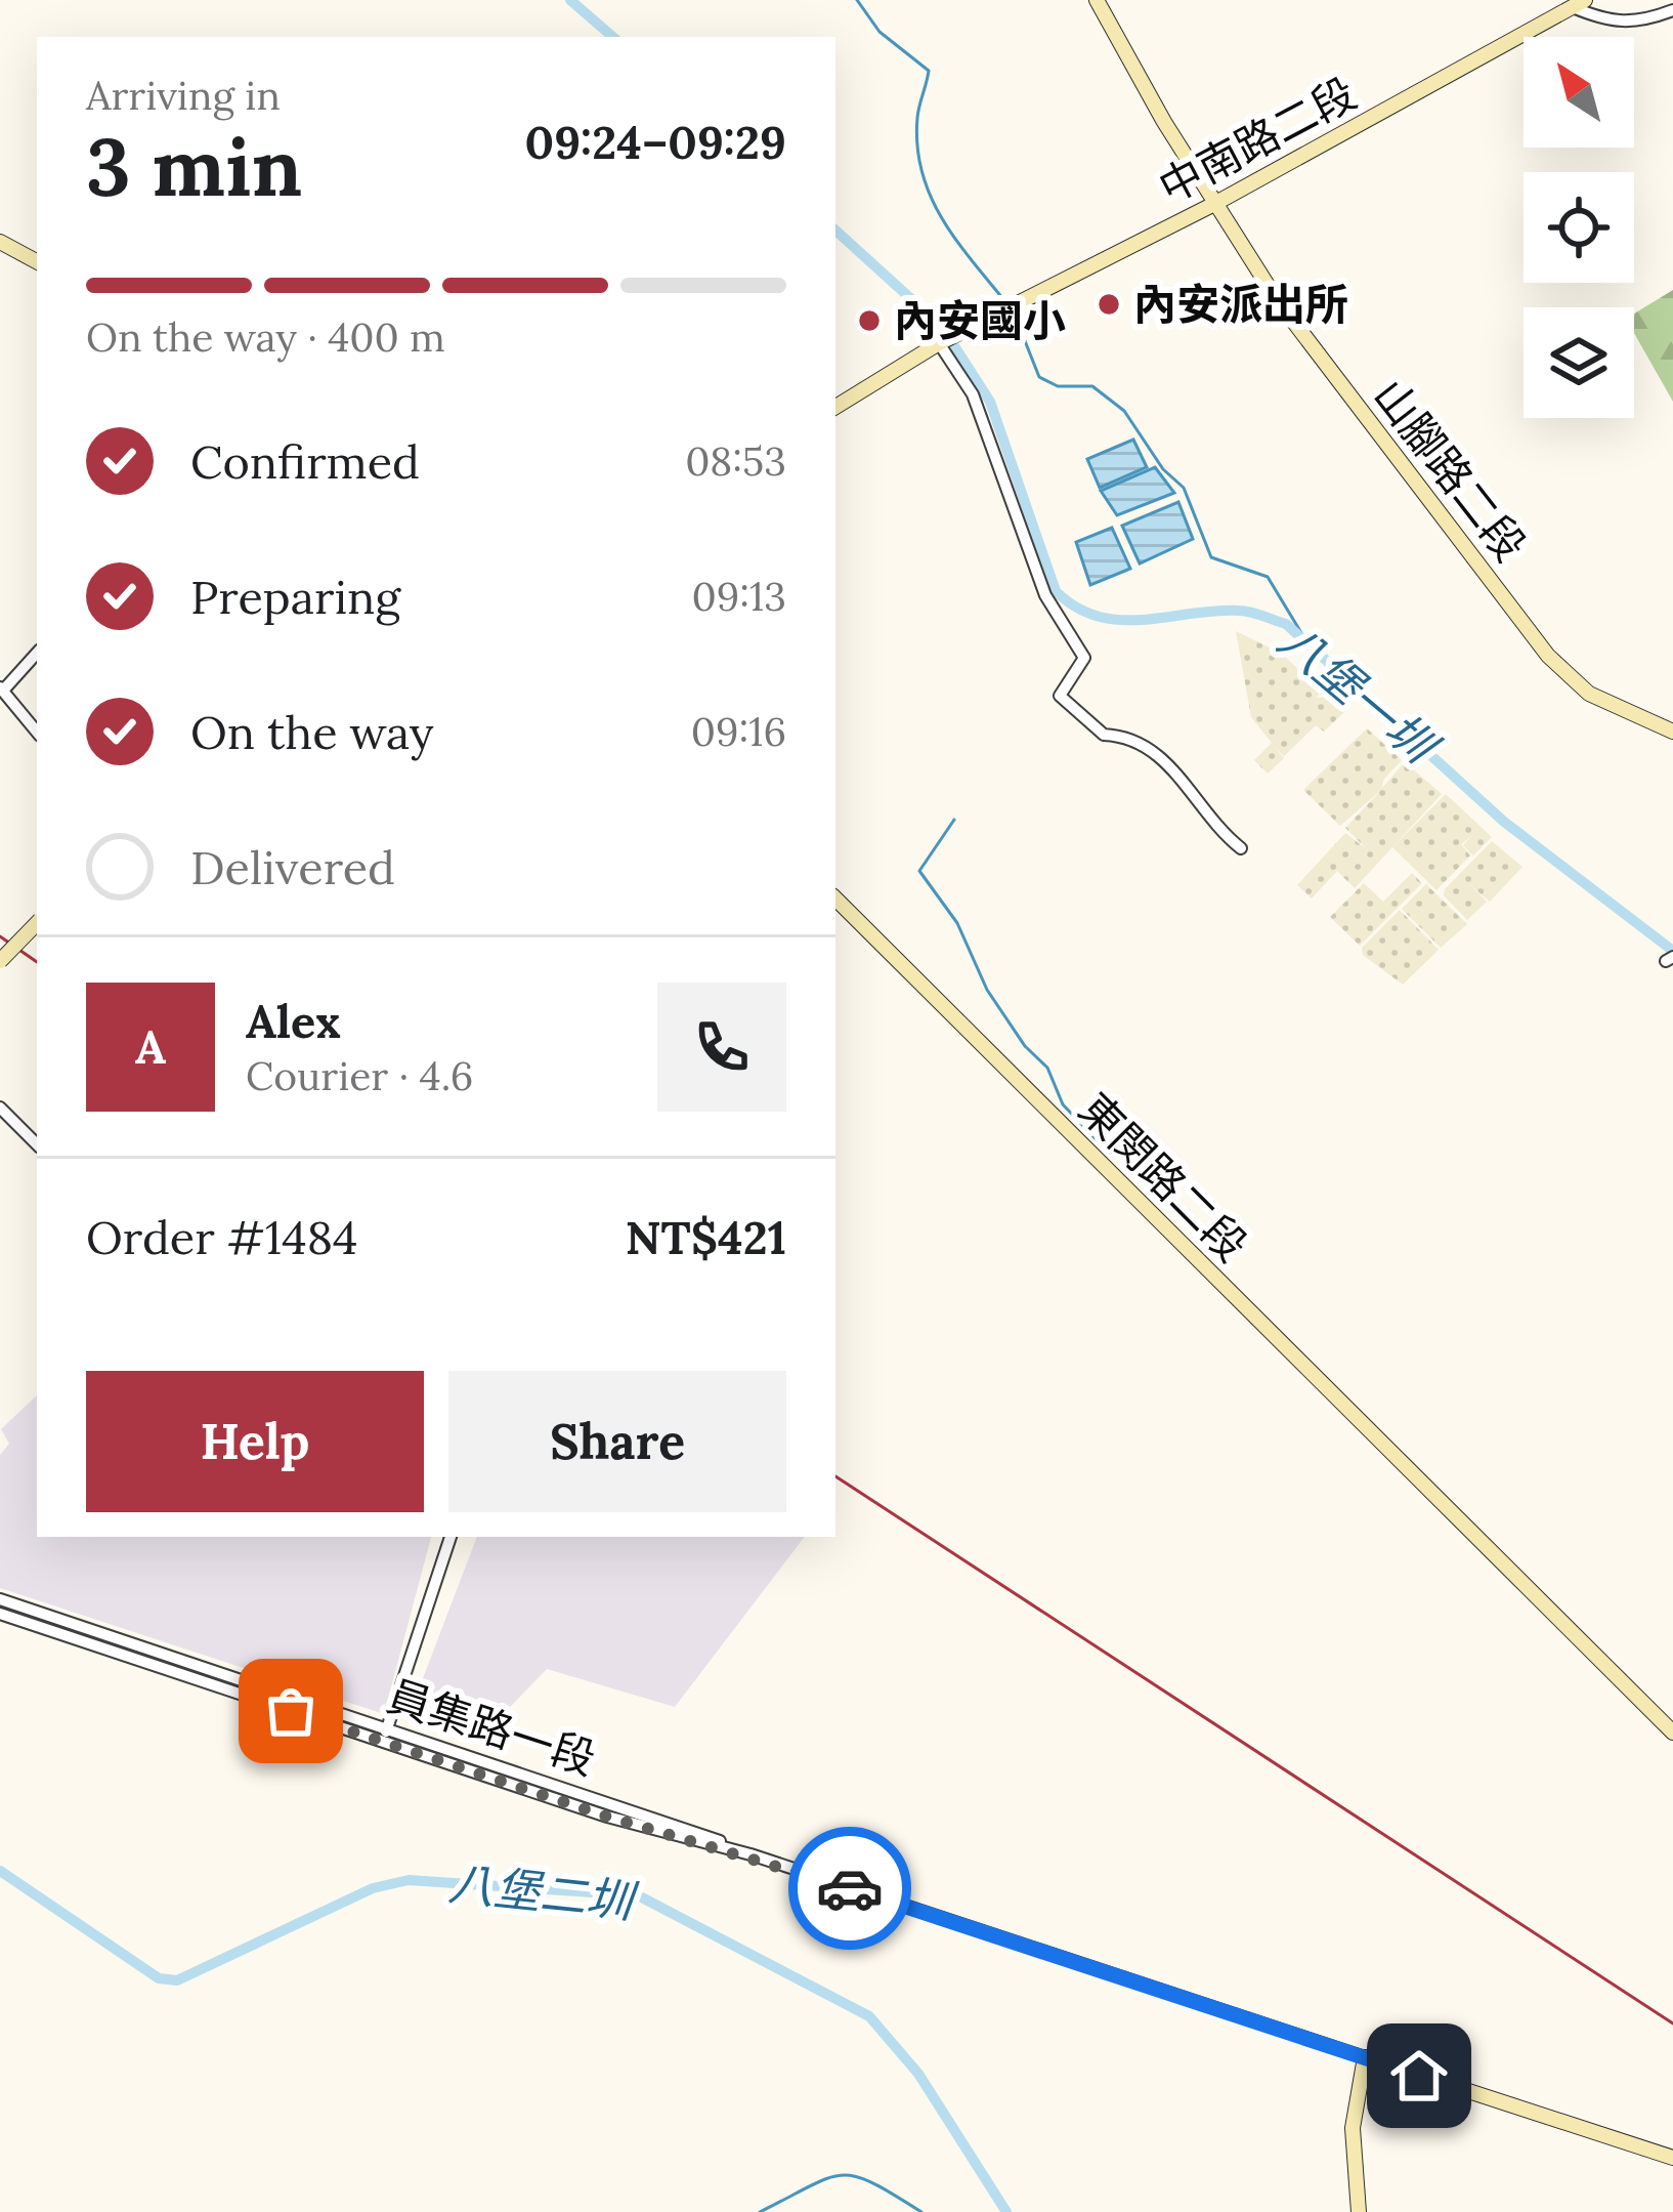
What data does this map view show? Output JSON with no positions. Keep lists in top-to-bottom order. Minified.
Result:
{"streets":{"main road":["中南路二段","山腳路二段","東閔路二段","員集路一段"]},"crossings":[["中南路二段","山腳路二段"]],"water":["八堡一圳","八堡二圳"],"places":["內安派出所","內安國小"],"north":"top left","page":{"heading":["3 min","Arriving in","09:24–09:29"],"panel":["Alex","Courier · 4.6","Order #1484","NT$421"],"bar":"On the way · 400 m","list":[["Confirmed","08:53"],["Preparing","09:13"],["On the way","09:16"],"Delivered"],"round":"A","buttons":["Help","Share"]}}
